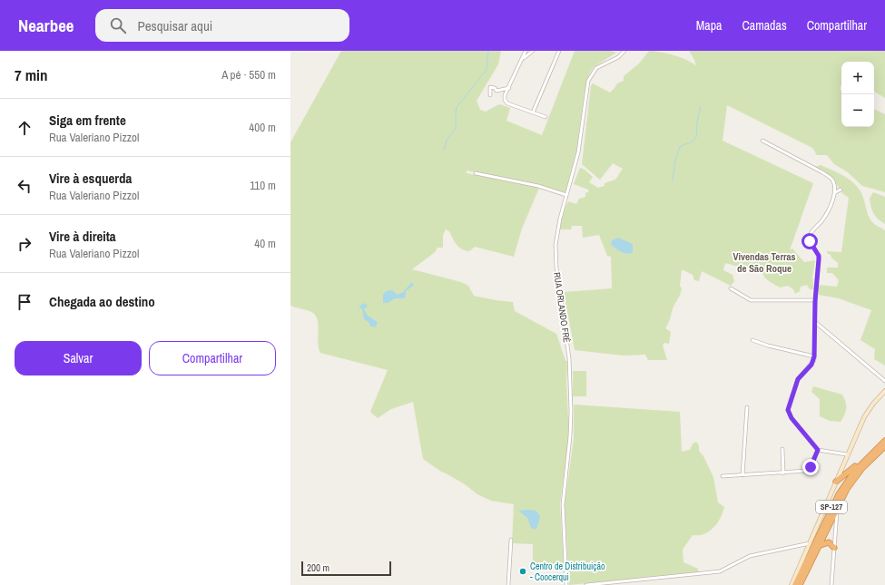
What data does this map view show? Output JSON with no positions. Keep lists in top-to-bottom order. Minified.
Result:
{"streets":{"highway":["SP-127"],"street":["RUA ORLANDO FRÉ"]},"districts":["Vivendas Terras de São Roque"],"places":["Centro de Distribuição - Coocerqui"],"scale_bar":"200 m","page":{"header":"Nearbee","search":"Pesquisar aqui","nav":["Mapa","Camadas","Compartilhar"],"heading":["7 min","A pé · 550 m"],"map_buttons":["+","−"],"list":[["Siga em frente","Rua Valeriano Pizzol","400 m"],["Vire à esquerda","Rua Valeriano Pizzol","110 m"],["Vire à direita","Rua Valeriano Pizzol","40 m"],"Chegada ao destino"],"buttons":["Salvar","Compartilhar"],"scale":"200 m"}}
